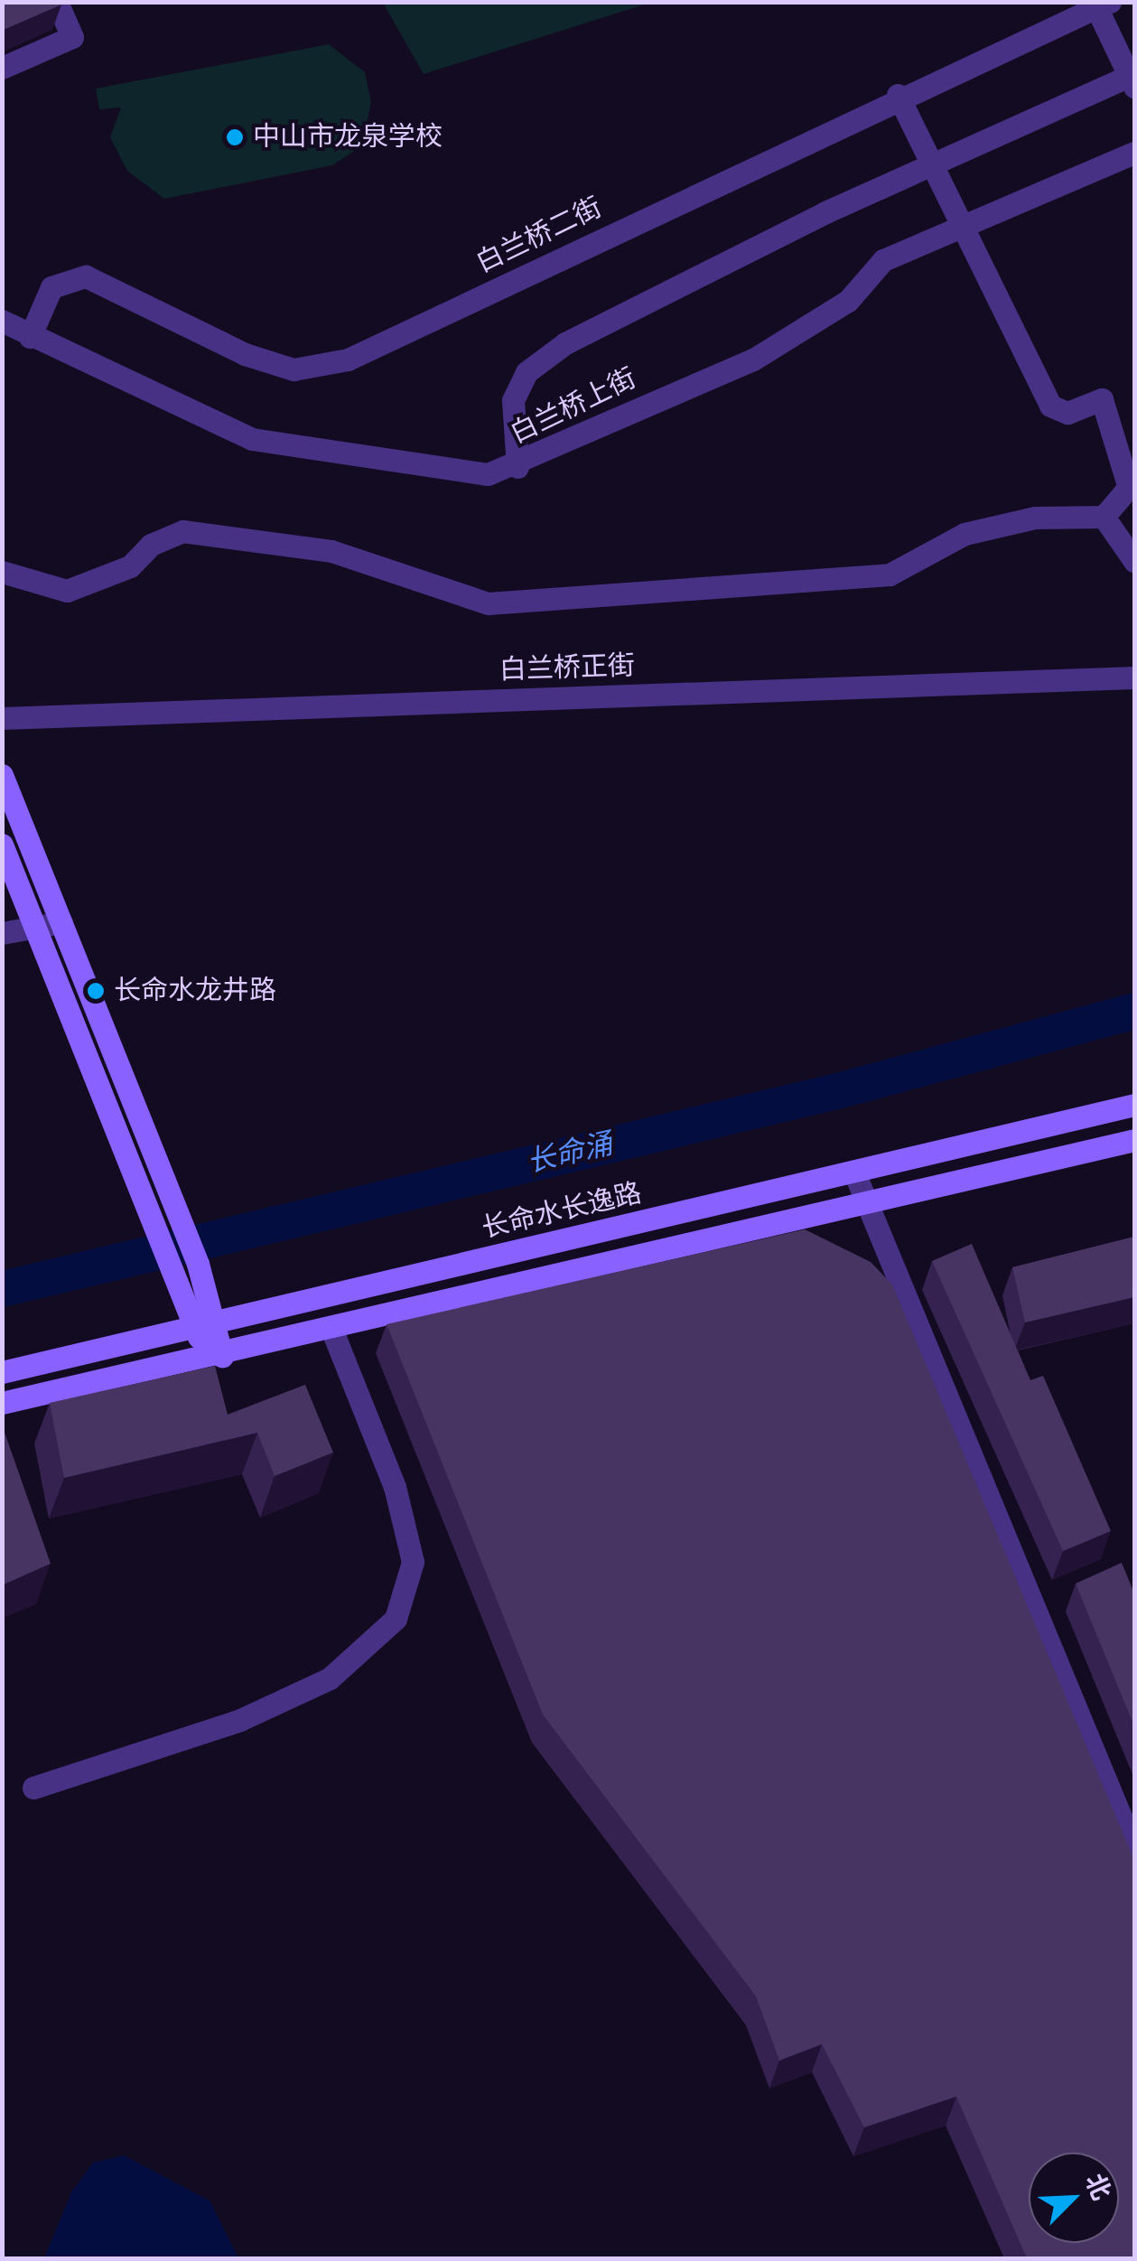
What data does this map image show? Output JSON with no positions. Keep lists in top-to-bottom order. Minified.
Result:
{"streets":{"street":["白兰桥二街","白兰桥上街","白兰桥正街","长命水长逸路"]},"crossings":[["白兰桥二街","白兰桥上街"]],"water":["长命涌"],"places":["中山市龙泉学校","长命水龙井路"],"north":"top right"}
